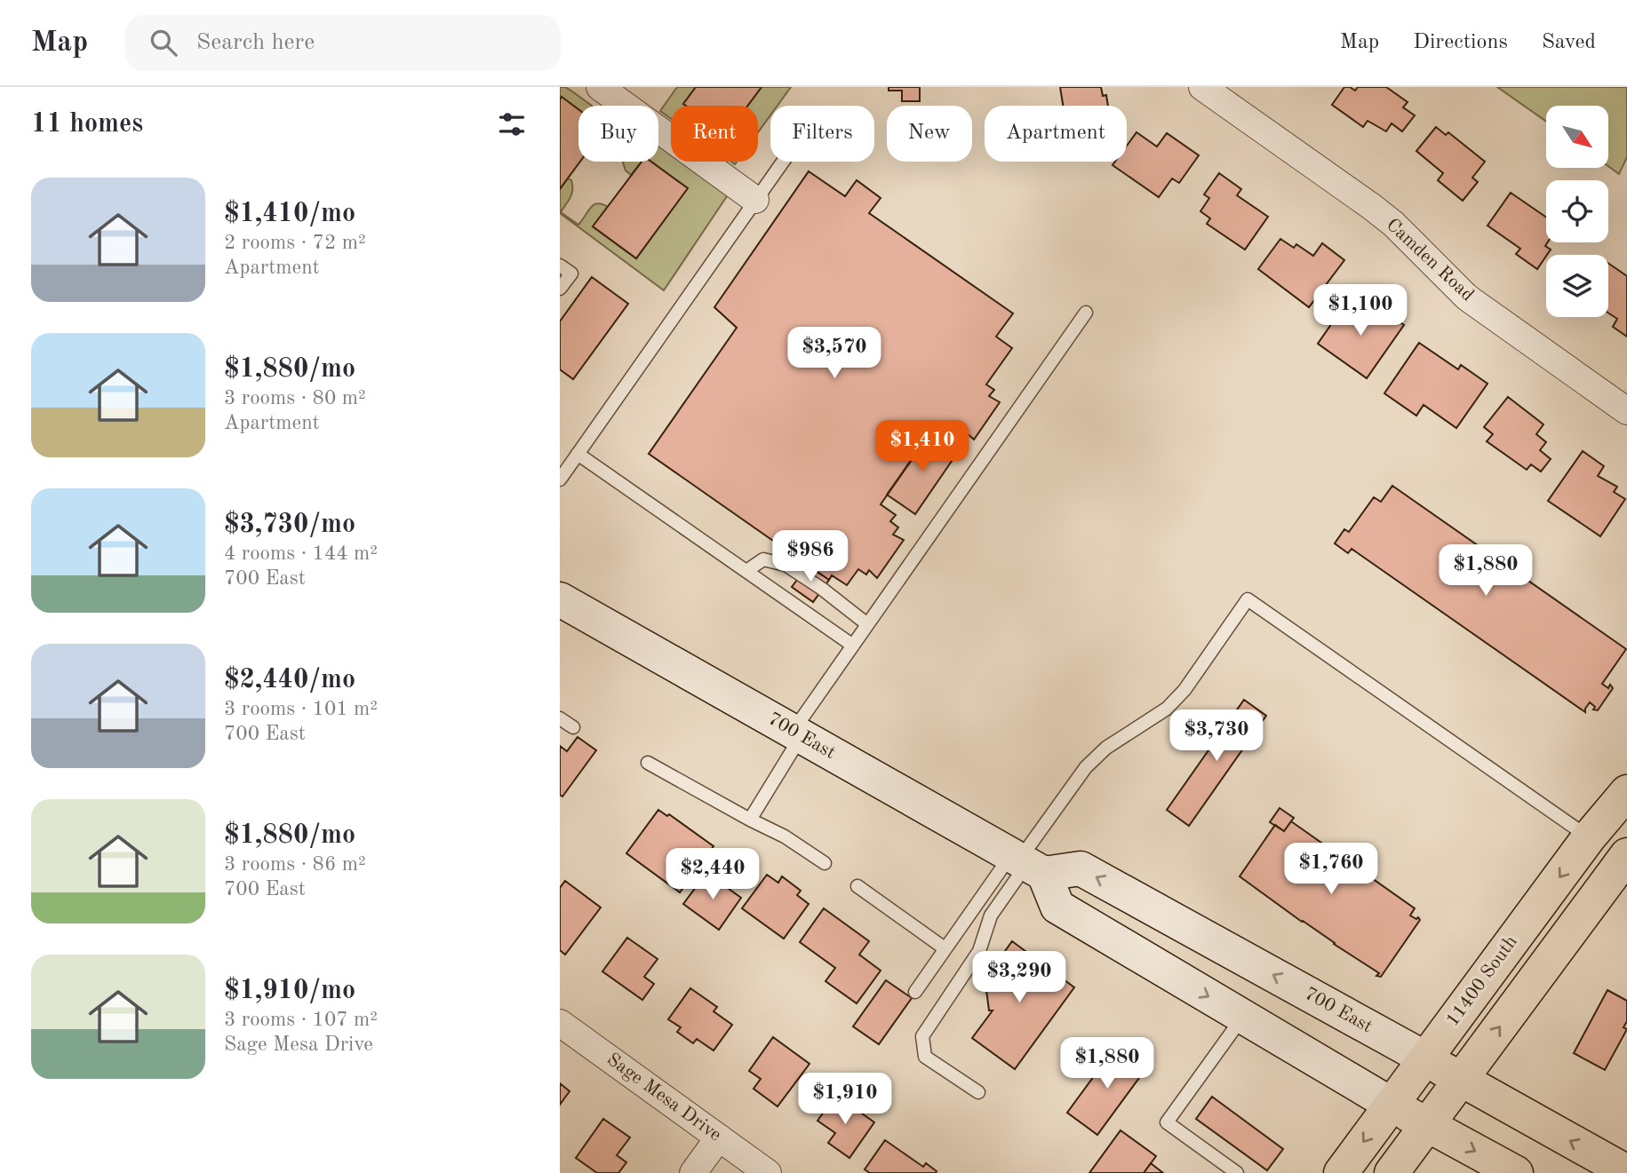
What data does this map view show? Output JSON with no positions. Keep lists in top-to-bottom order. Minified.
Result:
{"streets":{"main road":["700 East","11400 South"],"street":["Camden Road","Sage Mesa Drive"]},"crossings":[["700 East","11400 South"]],"north":"bottom right","page":{"header":"Map","search":"Search here","nav":["Map","Directions","Saved"],"heading":"11 homes","chip":["Buy","Rent","Filters","New","Apartment"],"list":[{"name":"$1,410/mo","note":"2 rooms · 72 m² · Apartment"},{"name":"$1,880/mo","note":"3 rooms · 80 m² · Apartment"},{"name":"$3,730/mo","note":"4 rooms · 144 m² · 700 East"},{"name":"$2,440/mo","note":"3 rooms · 101 m² · 700 East"},{"name":"$1,880/mo","note":"3 rooms · 86 m² · 700 East"},{"name":"$1,910/mo","note":"3 rooms · 107 m² · Sage Mesa Drive"}],"price":["$1,100","$3,570","$1,410","$986","$1,880","$3,730","$1,760","$2,440","$3,290","$1,880","$1,910"]}}
